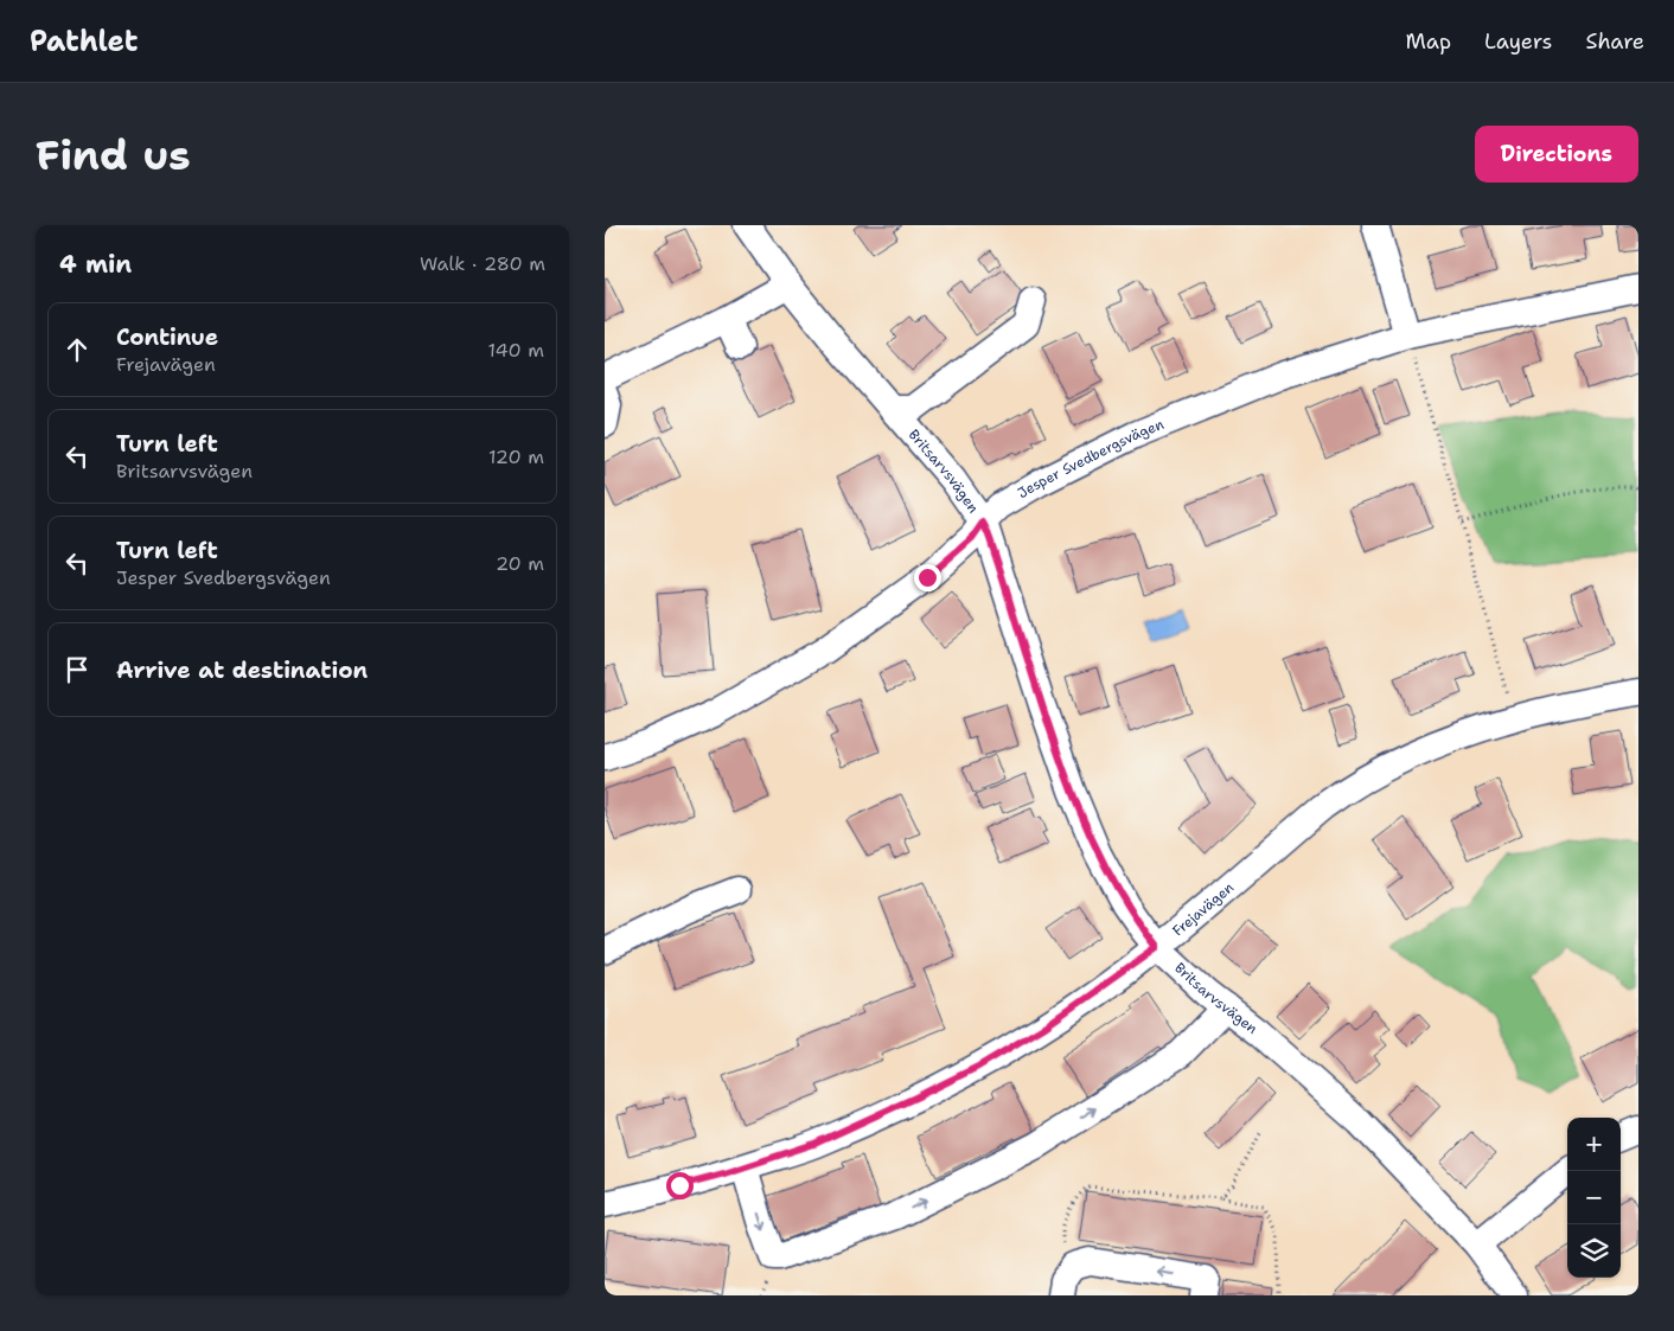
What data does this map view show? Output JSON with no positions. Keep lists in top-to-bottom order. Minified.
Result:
{"streets":{"street":["Jesper Svedbergsvägen","Britsarvsvägen","Frejavägen"]},"crossings":[["Jesper Svedbergsvägen","Britsarvsvägen"],["Britsarvsvägen","Frejavägen"]],"page":{"header":"Pathlet","nav":["Map","Layers","Share"],"buttons":"Directions","title":"Find us","heading":["4 min","Walk · 280 m"],"list":[["Continue","Frejavägen","140 m"],["Turn left","Britsarvsvägen","120 m"],["Turn left","Jesper Svedbergsvägen","20 m"],"Arrive at destination"],"map_buttons":["+","−"]}}
